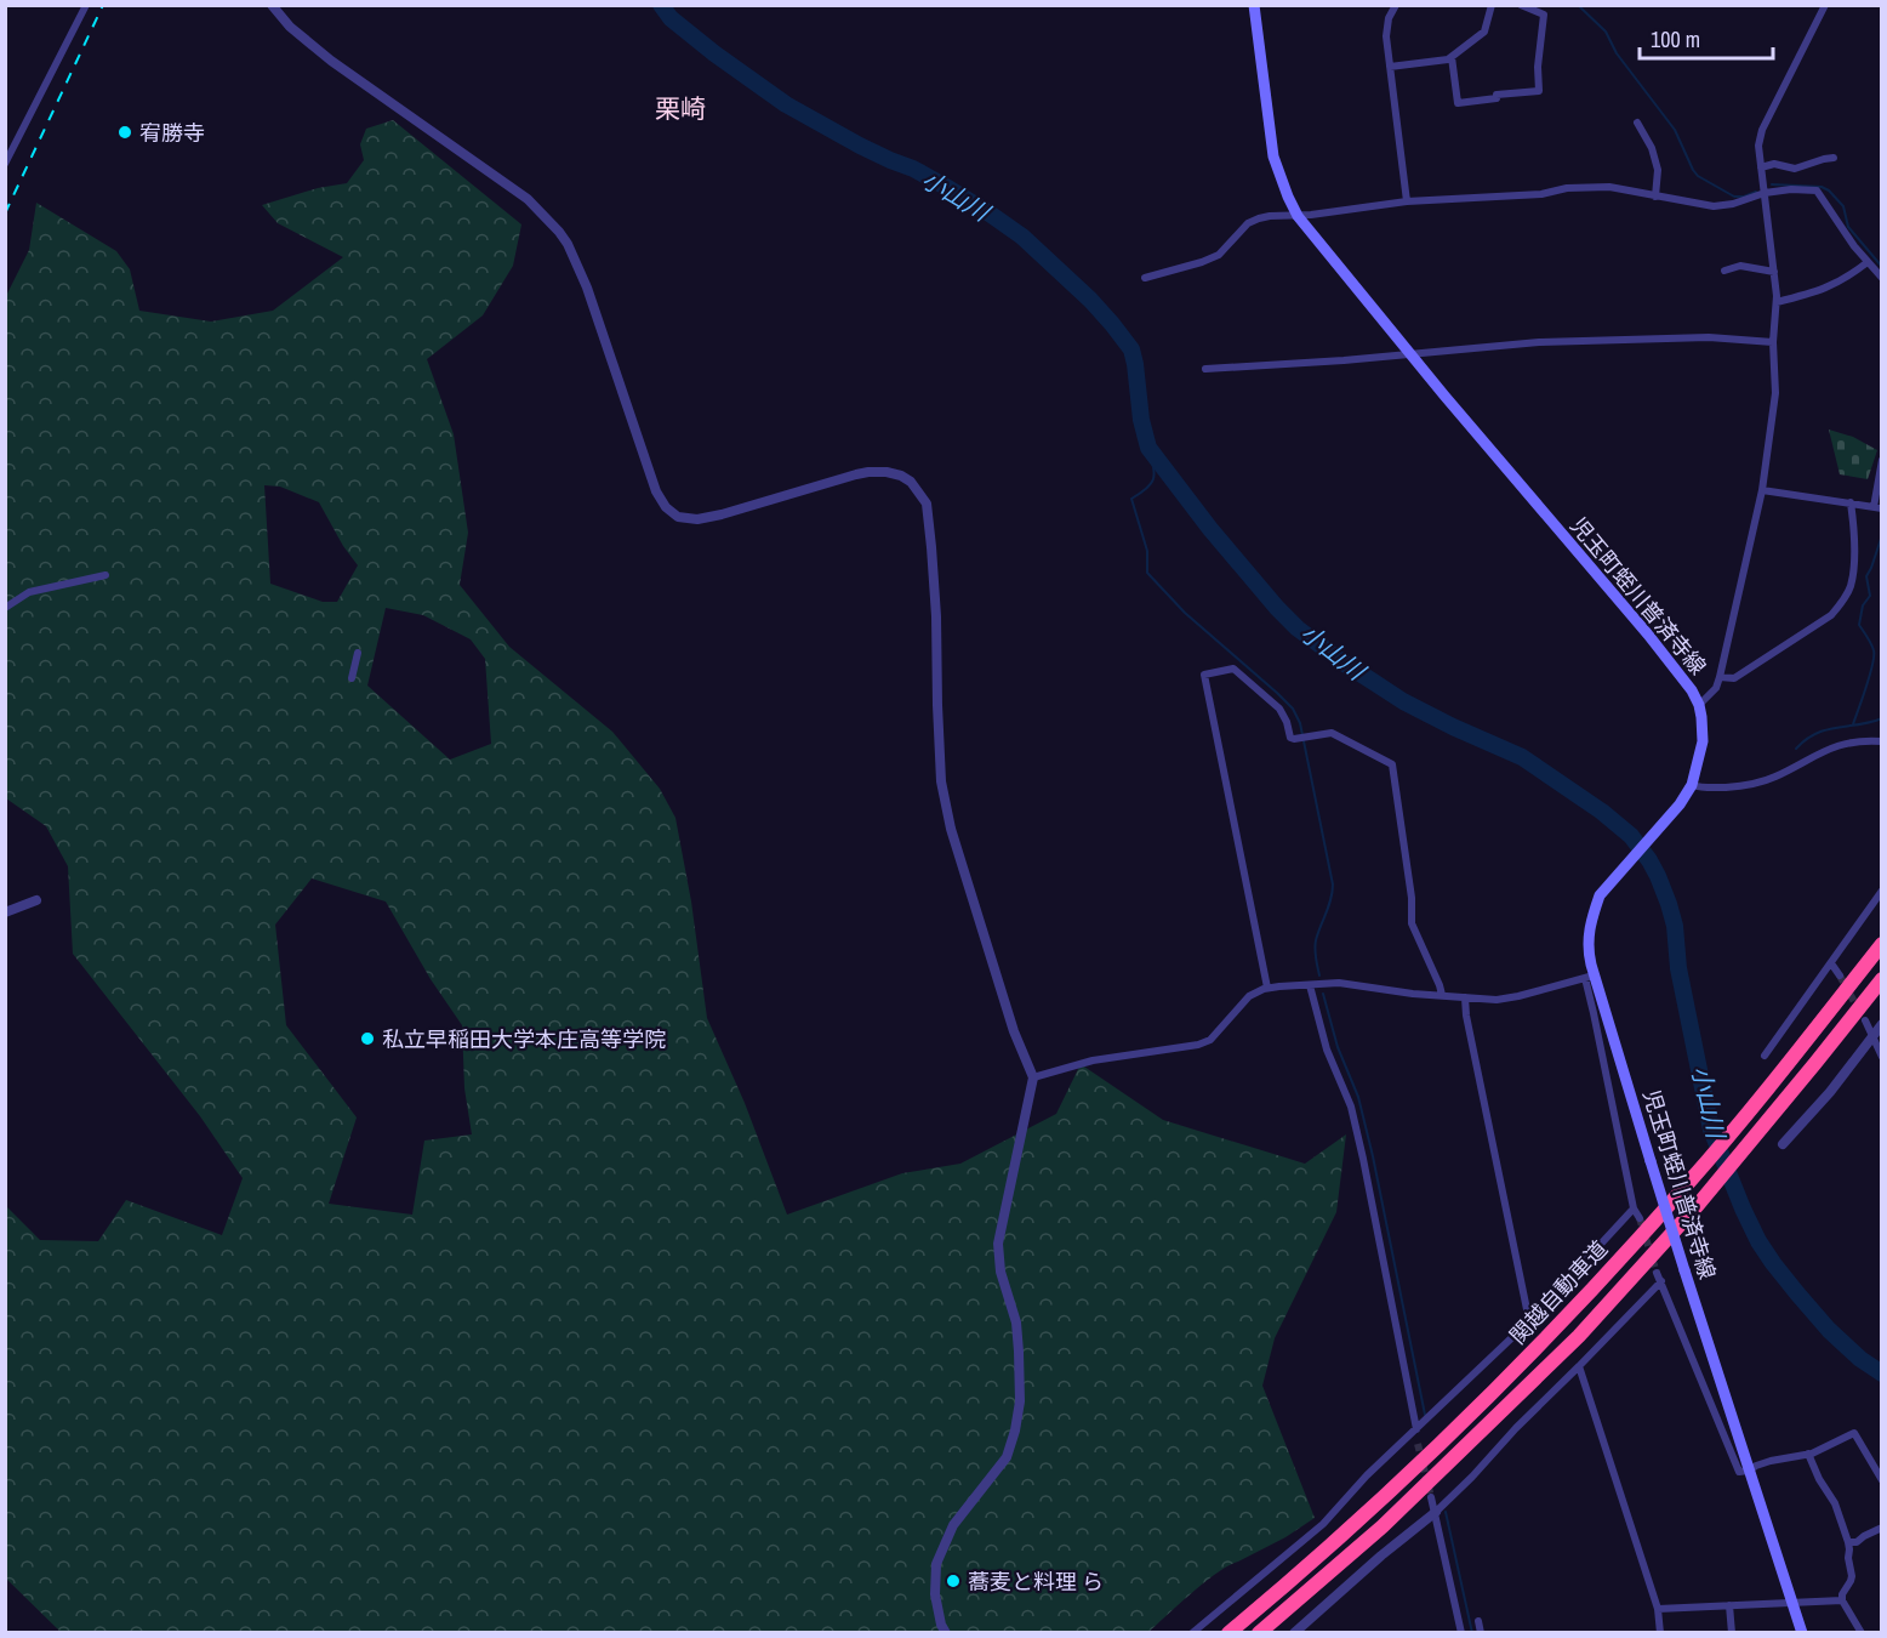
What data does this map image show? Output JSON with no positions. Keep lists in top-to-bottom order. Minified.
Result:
{"streets":{"highway":["関越自動車道"],"main road":["児玉町蛭川普済寺線"]},"districts":["栗崎"],"water":["小山川"],"places":["宥勝寺","私立早稲田大学本庄高等学院","蕎麦と料理 ら"],"scale_bar":"100 m"}
